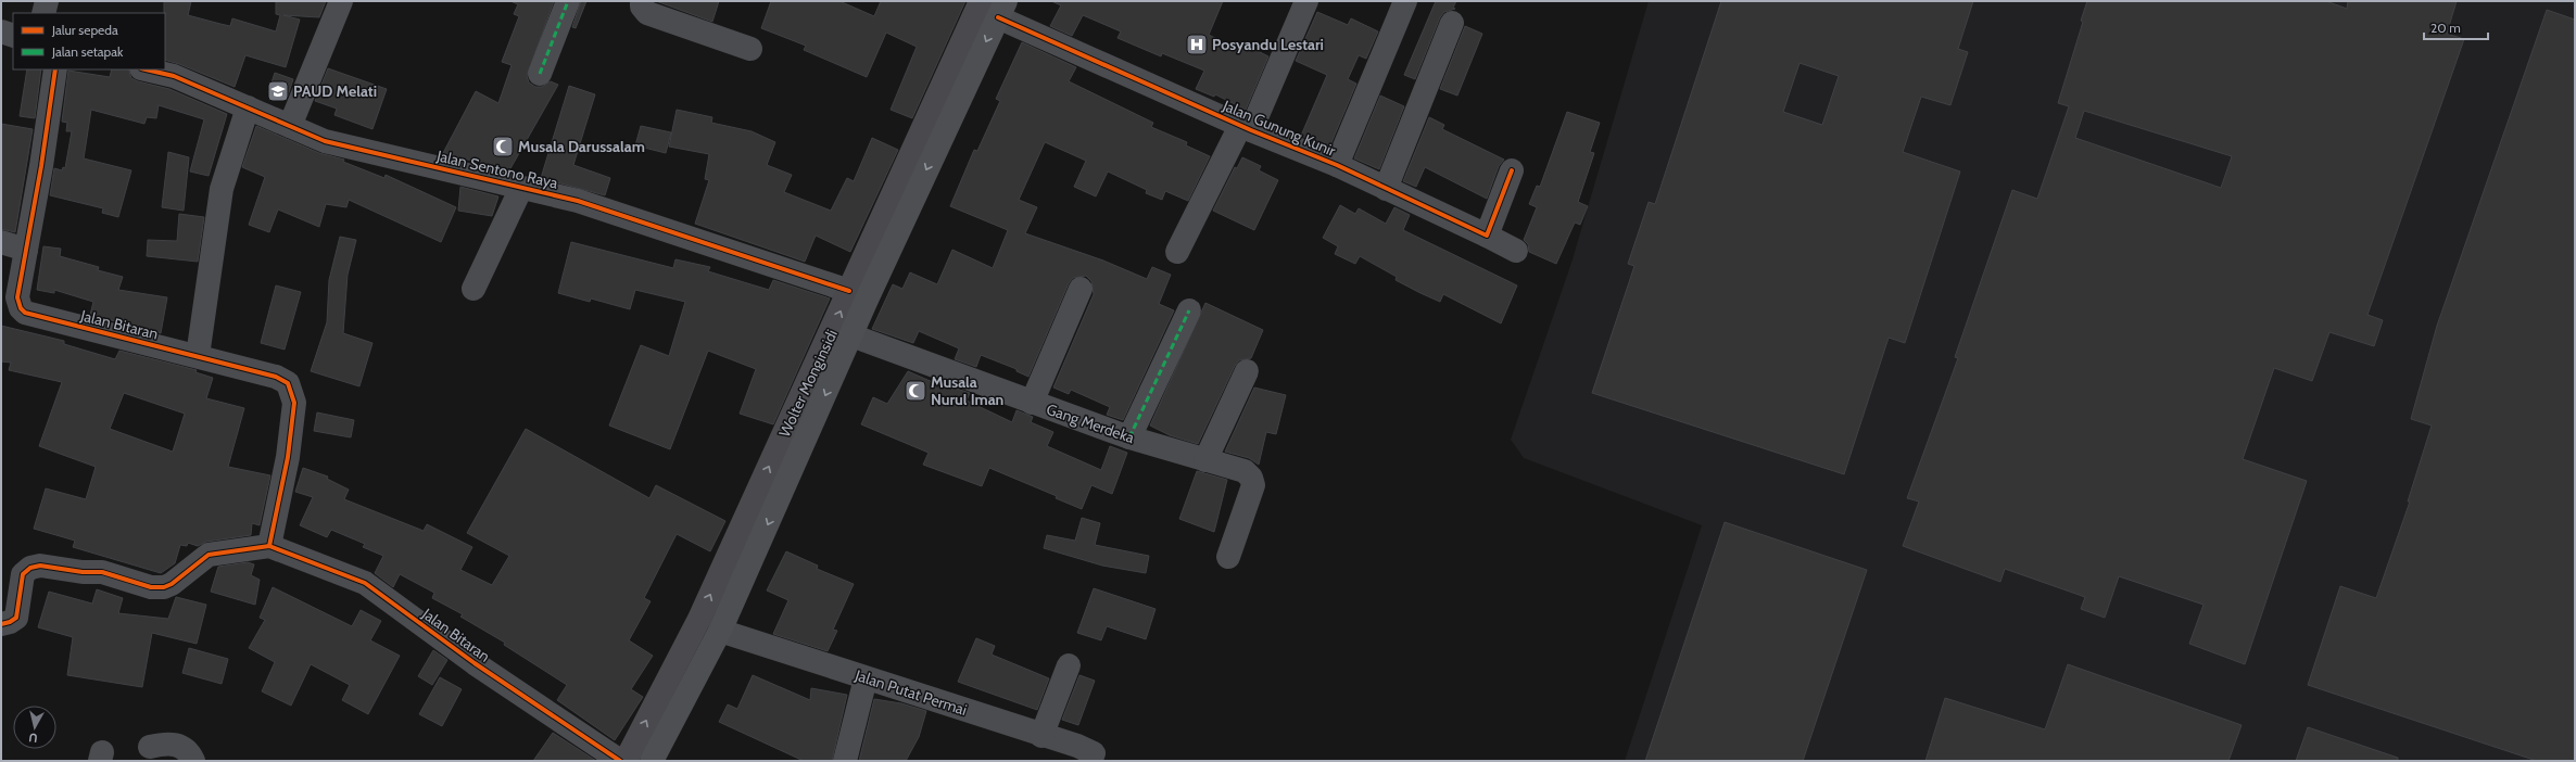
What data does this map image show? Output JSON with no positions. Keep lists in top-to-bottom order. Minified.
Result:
{"streets":{"main road":["Wolter Monginsidi"],"street":["Jalan Gunung Kunir","Jalan Sentono Raya","Jalan Bitaran","Gang Merdeka","Jalan Putat Permai"]},"crossings":[["Jalan Gunung Kunir","Wolter Monginsidi"],["Jalan Sentono Raya","Wolter Monginsidi"],["Wolter Monginsidi","Gang Merdeka"],["Wolter Monginsidi","Jalan Putat Permai"]],"places":{"hospital":["Posyandu Lestari"],"school or university":["PAUD Melati"],"mosque":["Musala Darussalam","Musala Nurul Iman"]},"legend":["Jalur sepeda","Jalan setapak"],"scale_bar":"20 m","north":"bottom"}
